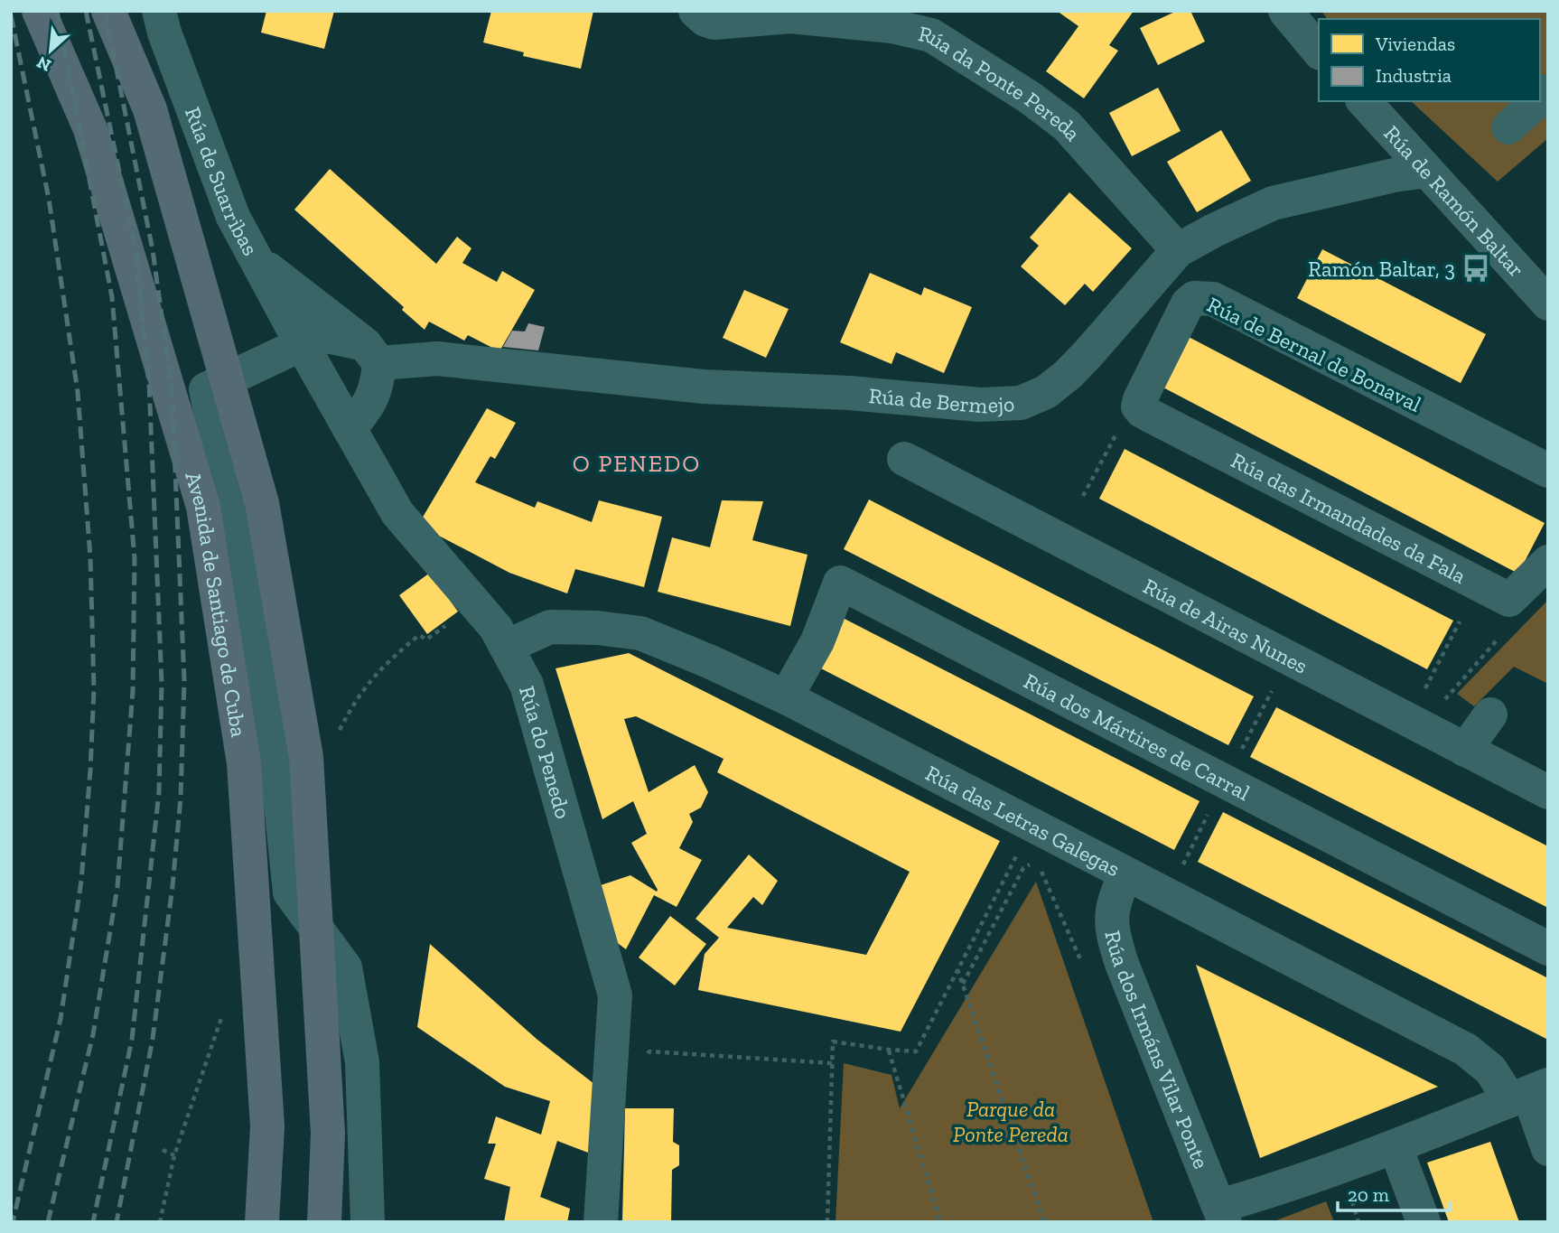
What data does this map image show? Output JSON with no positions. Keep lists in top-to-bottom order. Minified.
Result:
{"streets":{"highway":["Avenida de Santiago de Cuba"],"street":["Rúa da Ponte Pereda","Rúa de Suarribas","Rúa de Ramón Baltar","Rúa de Bernal de Bonaval","Rúa de Bermejo","Rúa das Irmandades da Fala","Rúa de Airas Nunes","Rúa dos Mártires de Carral","Rúa do Penedo","Rúa das Letras Galegas","Rúa dos Irmáns Vilar Ponte"]},"crossings":[["Rúa da Ponte Pereda","Rúa de Bermejo"],["Rúa de Suarribas","Rúa de Bermejo"],["Rúa de Suarribas","Rúa do Penedo"],["Rúa de Ramón Baltar","Rúa de Bermejo"],["Rúa de Bernal de Bonaval","Rúa das Irmandades da Fala"],["Rúa de Bermejo","Rúa do Penedo"],["Rúa dos Mártires de Carral","Rúa das Letras Galegas"],["Rúa do Penedo","Rúa das Letras Galegas"],["Rúa das Letras Galegas","Rúa dos Irmáns Vilar Ponte"]],"districts":["O PENEDO"],"parks":["Parque da Ponte Pereda"],"places":{"bus stop":["Ramón Baltar, 3"]},"legend":["Viviendas","Industria"],"scale_bar":"20 m","north":"bottom left"}
